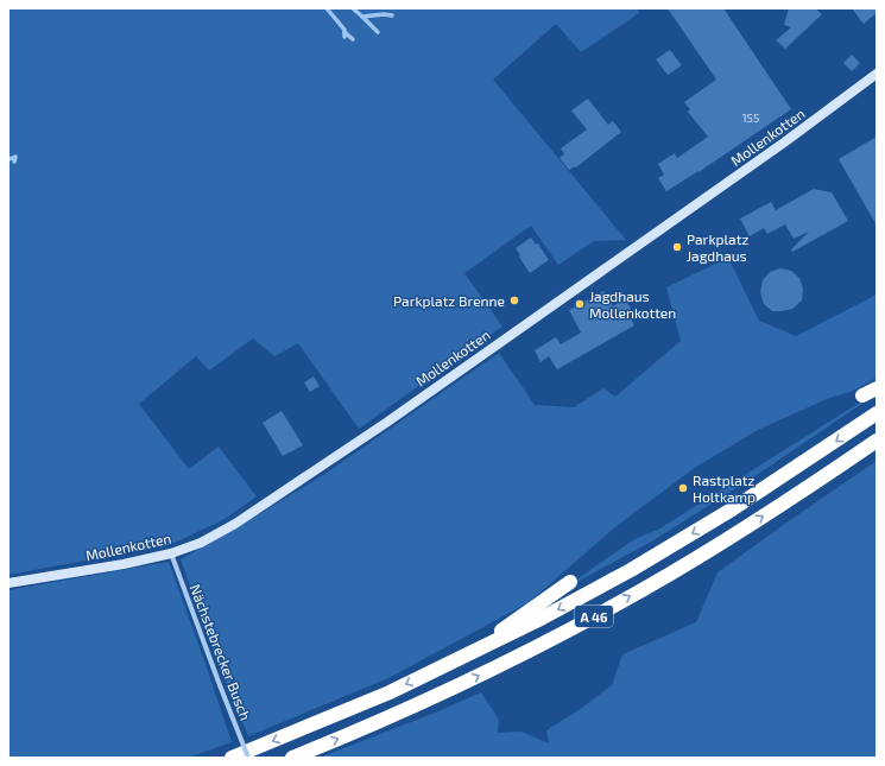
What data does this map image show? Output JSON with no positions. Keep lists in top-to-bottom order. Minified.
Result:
{"streets":{"highway":["A 46"],"main road":["Mollenkotten"],"street":["Nächstebrecker Busch"]},"crossings":[["Mollenkotten","Nächstebrecker Busch"]],"places":["Parkplatz Jagdhaus","Parkplatz Brenne","Jagdhaus Mollenkotten","Rastplatz Holtkamp"],"house_numbers":["155"]}
